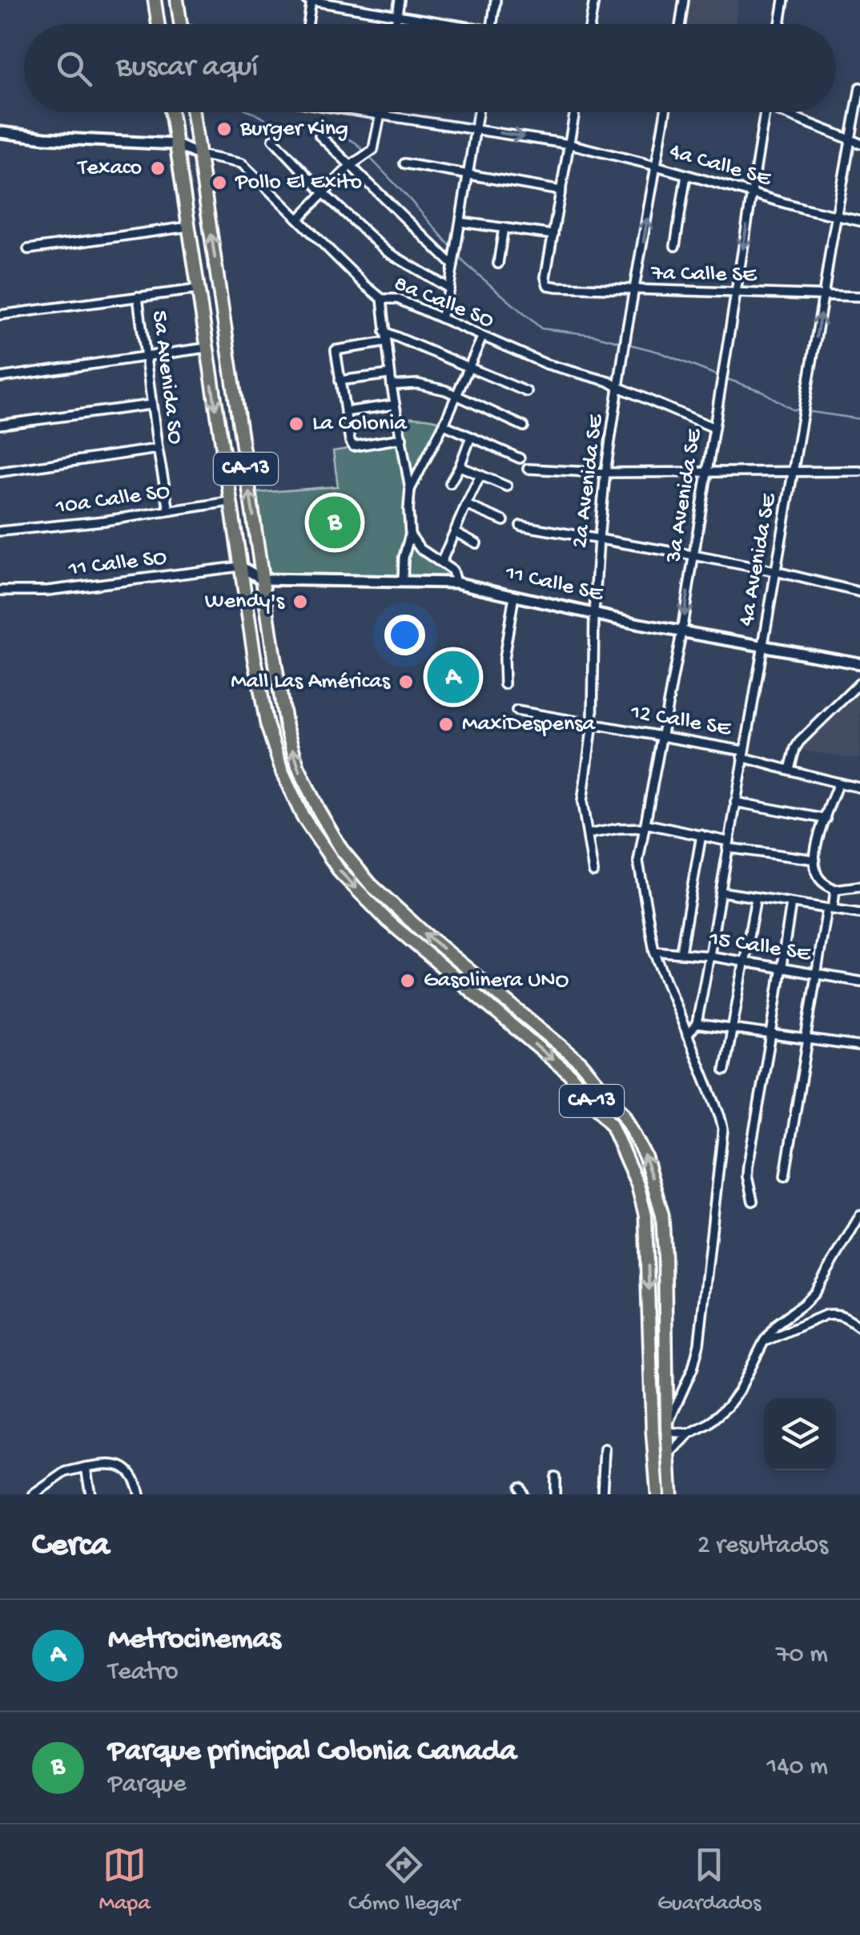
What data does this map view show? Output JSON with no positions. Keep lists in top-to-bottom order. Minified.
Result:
{"streets":{"highway":["CA-13"],"street":["4a Calle SE","7a Calle SE","8a Calle SO","5a Avenida SO","2a Avenida SE","3a Avenida SE","10a Calle SO","4a Avenida SE","11 Calle SO","11 Calle SE","12 Calle SE","15 Calle SE"]},"crossings":[["4a Calle SE","2a Avenida SE"],["4a Calle SE","3a Avenida SE"],["4a Calle SE","4a Avenida SE"],["7a Calle SE","2a Avenida SE"],["7a Calle SE","3a Avenida SE"],["7a Calle SE","4a Avenida SE"],["8a Calle SO","CA-13"],["8a Calle SO","2a Avenida SE"],["8a Calle SO","3a Avenida SE"],["5a Avenida SO","10a Calle SO"],["CA-13","10a Calle SO"],["CA-13","11 Calle SO"],["CA-13","11 Calle SE"],["2a Avenida SE","11 Calle SE"],["2a Avenida SE","12 Calle SE"],["3a Avenida SE","11 Calle SE"],["3a Avenida SE","12 Calle SE"],["3a Avenida SE","15 Calle SE"],["4a Avenida SE","11 Calle SE"],["4a Avenida SE","12 Calle SE"],["4a Avenida SE","15 Calle SE"]],"places":["Burger King","Texaco","Pollo El Exito","La Colonia","Wendy's","Mall Las Américas","MaxiDespensa","Gasolinera UNO"],"page":{"search":"Buscar aquí","pins":["B","A"],"heading":["Cerca","2 resultados"],"list":[{"mark":"A","name":"Metrocinemas","note":"Teatro","value":"70 m"},{"mark":"B","name":"Parque principal Colonia Canada","note":"Parque","value":"140 m"}],"nav":["Mapa","Cómo llegar","Guardados"]}}
